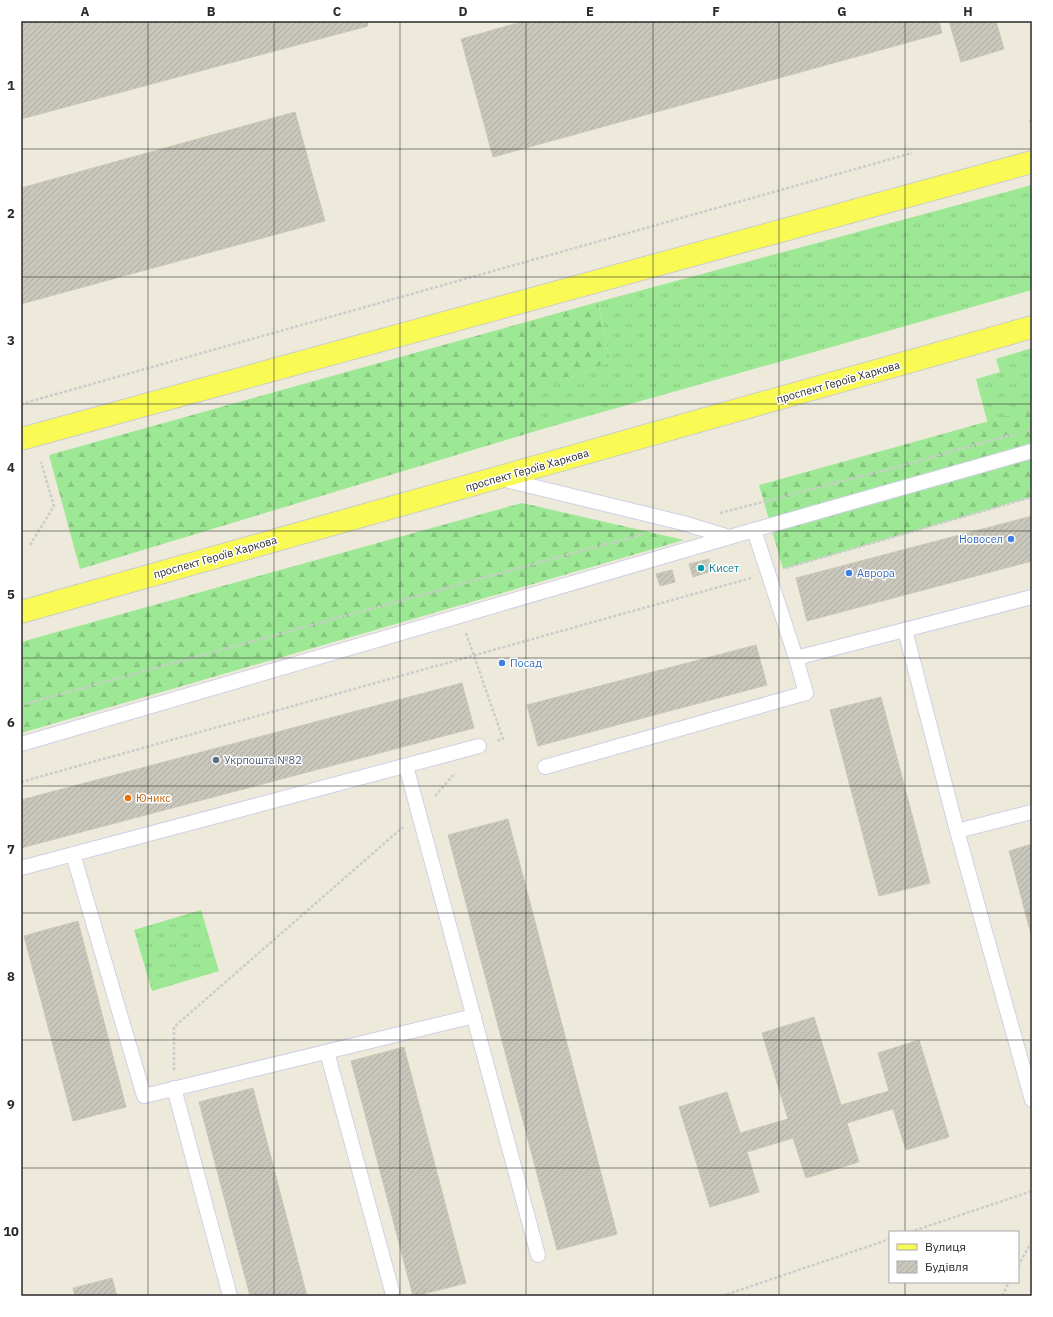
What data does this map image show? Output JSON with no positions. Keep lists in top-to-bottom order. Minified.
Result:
{"streets":{"main road":["проспект Героїв Харкова"]},"places":["Новосел","Кисет","Аврора","Посад","Укрпошта №82","Юникс"],"legend":["Вулиця","Будівля"],"grid":{"columns":["A","B","C","D","E","F","G","H"],"rows":["1","2","3","4","5","6","7","8","9","10"]}}
